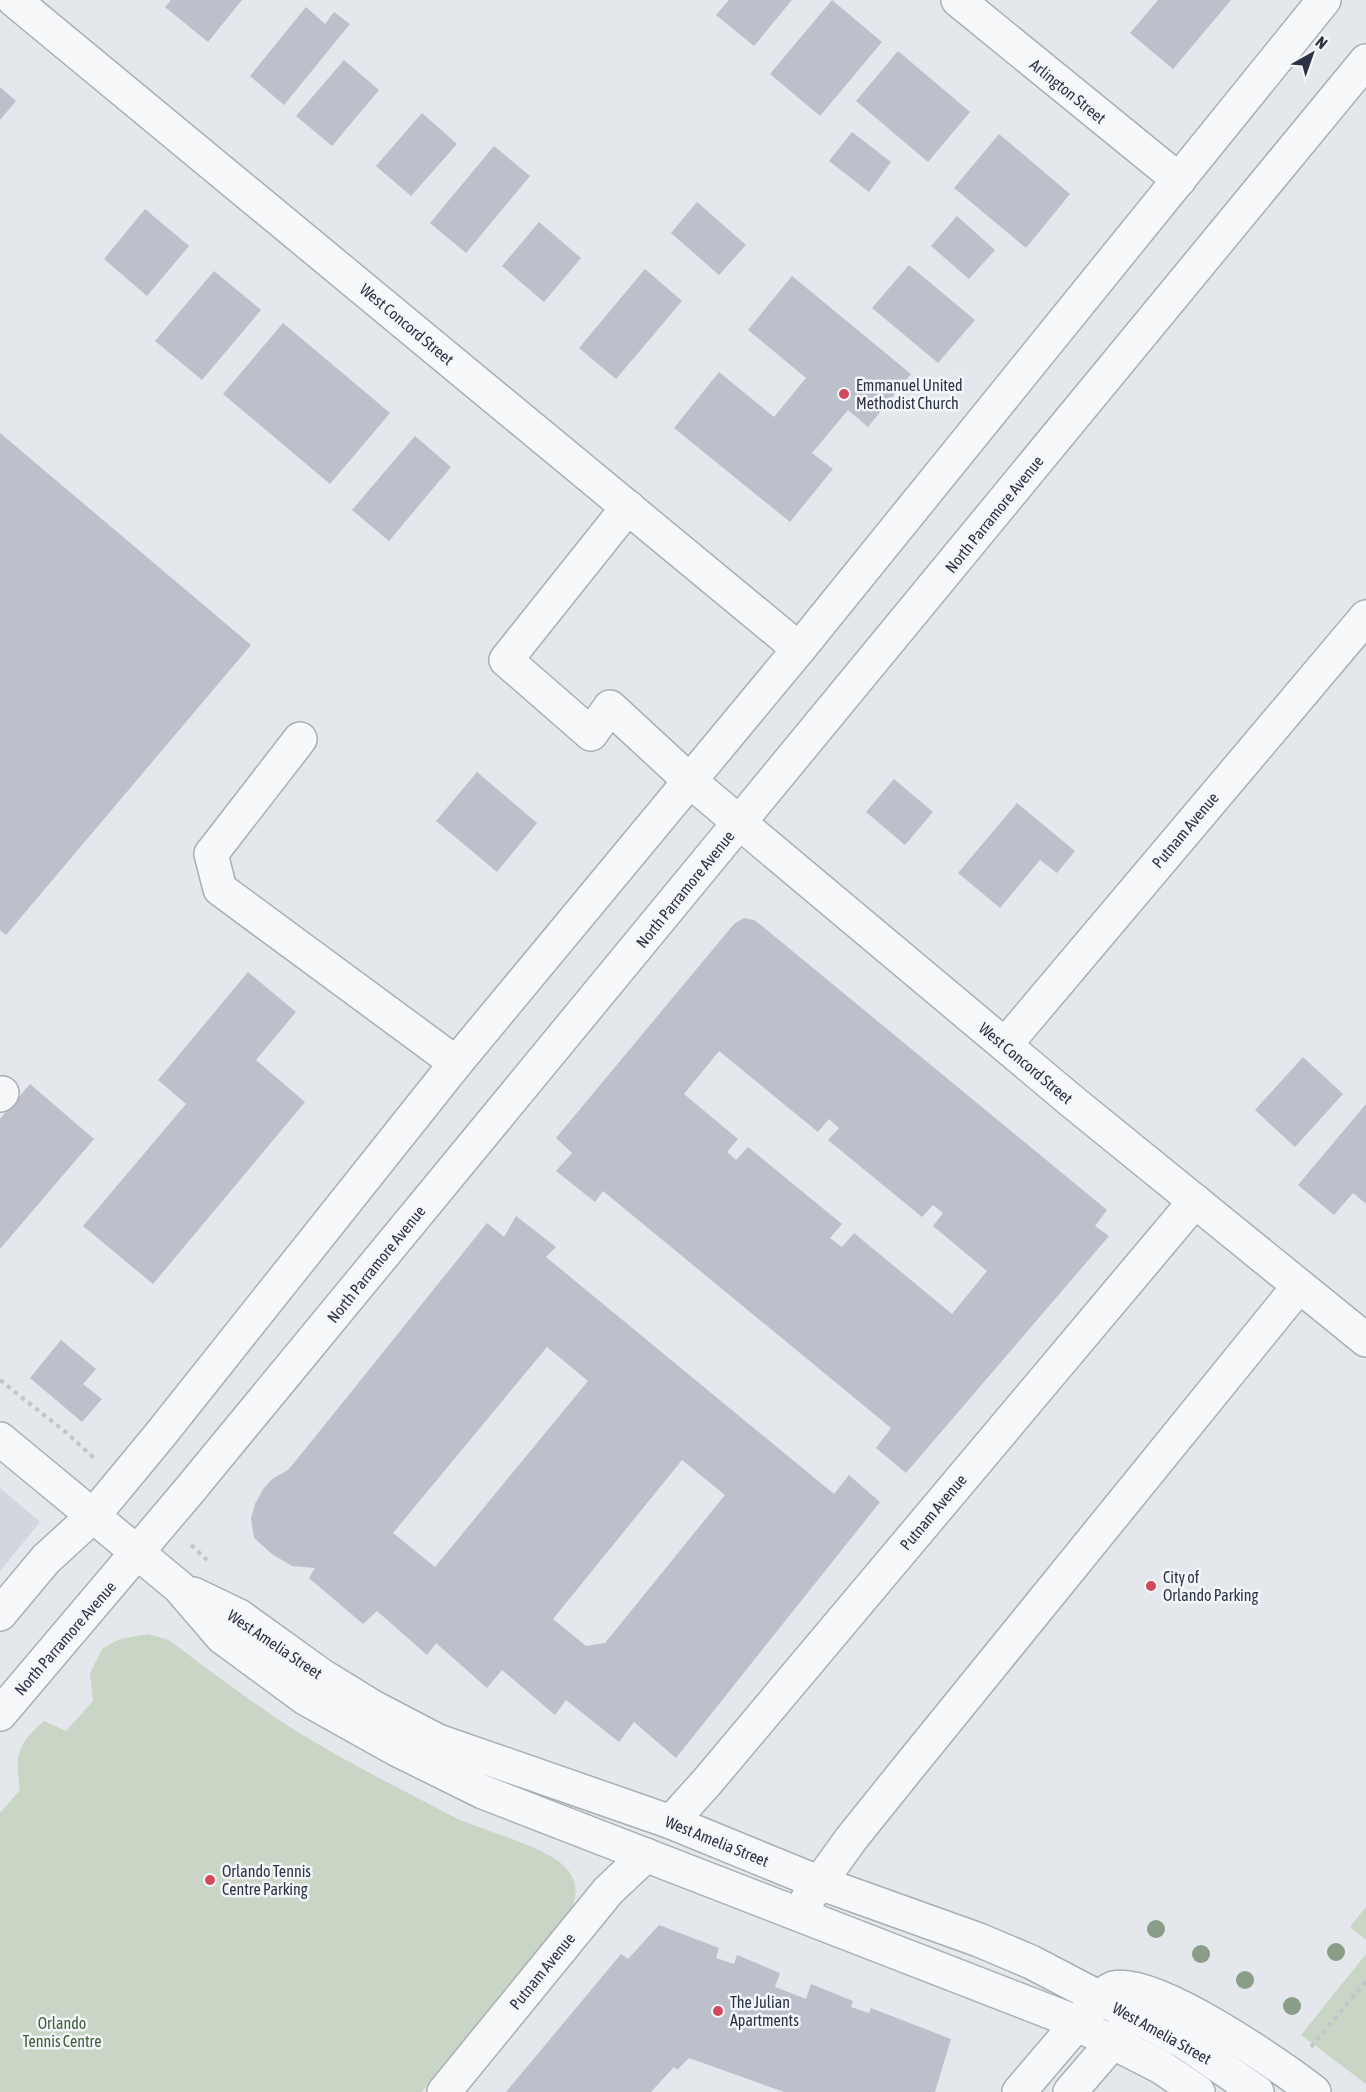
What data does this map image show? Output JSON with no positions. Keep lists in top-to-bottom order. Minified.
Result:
{"streets":{"street":["Arlington Street","West Concord Street","North Parramore Avenue","Putnam Avenue","West Amelia Street"]},"crossings":[["West Concord Street","North Parramore Avenue"],["West Concord Street","Putnam Avenue"],["North Parramore Avenue","West Amelia Street"],["Putnam Avenue","West Amelia Street"]],"parks":["Orlando Tennis Centre"],"places":["Emmanuel United Methodist Church","City of Orlando Parking","Orlando Tennis Centre Parking","The Julian Apartments"],"north":"top right"}
